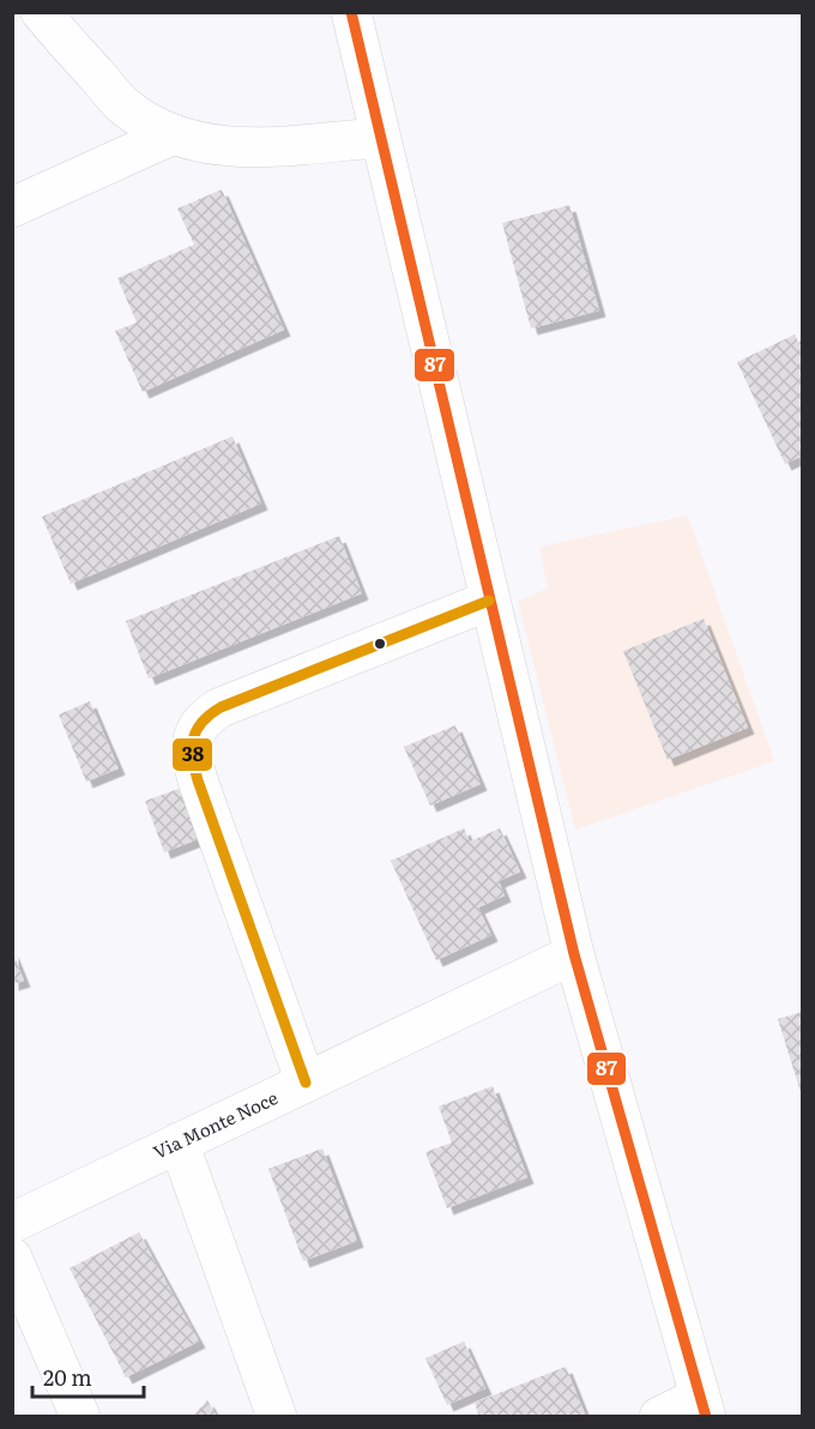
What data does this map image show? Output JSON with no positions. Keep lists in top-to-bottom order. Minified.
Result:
{"streets":{"street":["Via Monte Noce"]},"lines":["transit line 87","transit line 38"],"scale_bar":"20 m"}
